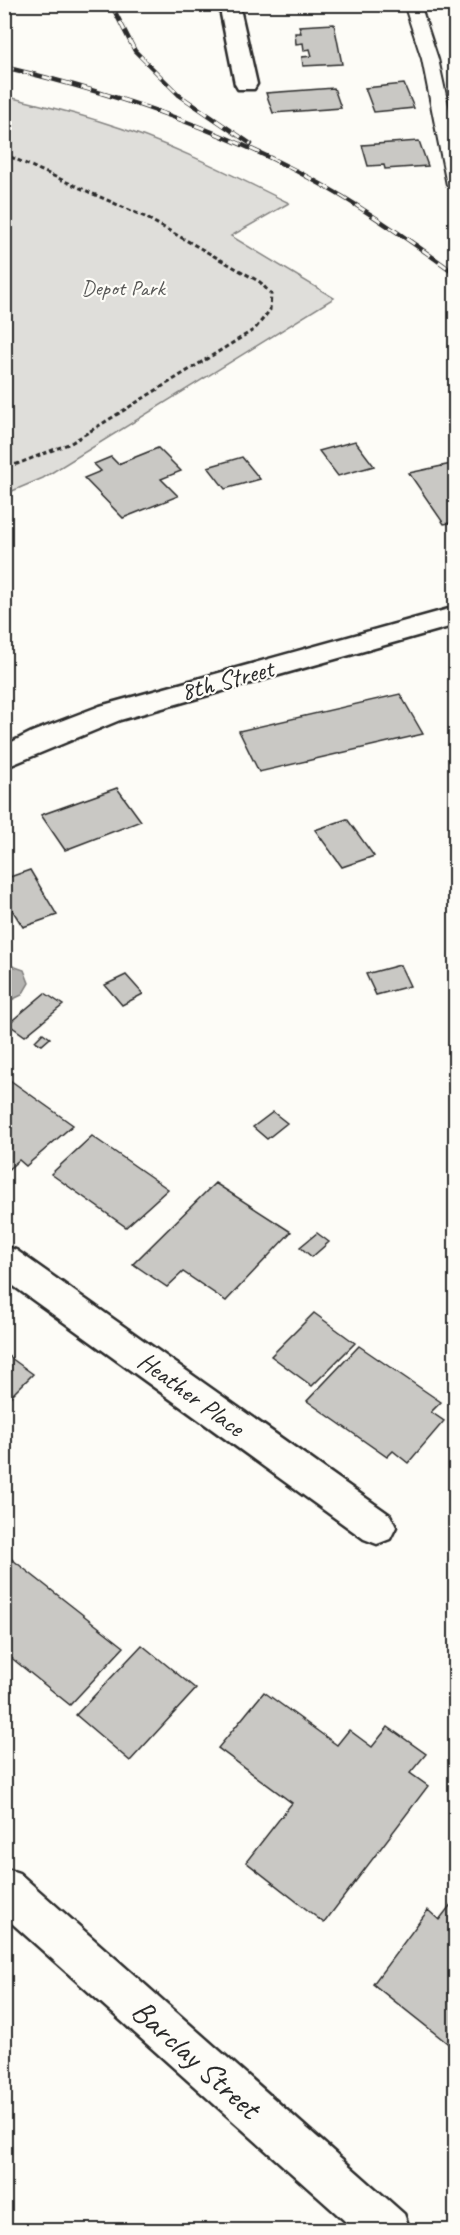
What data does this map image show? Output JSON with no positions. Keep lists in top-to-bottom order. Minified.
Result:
{"streets":{"street":["8th Street","Heather Place","Barclay Street"]},"parks":["Depot Park"]}
